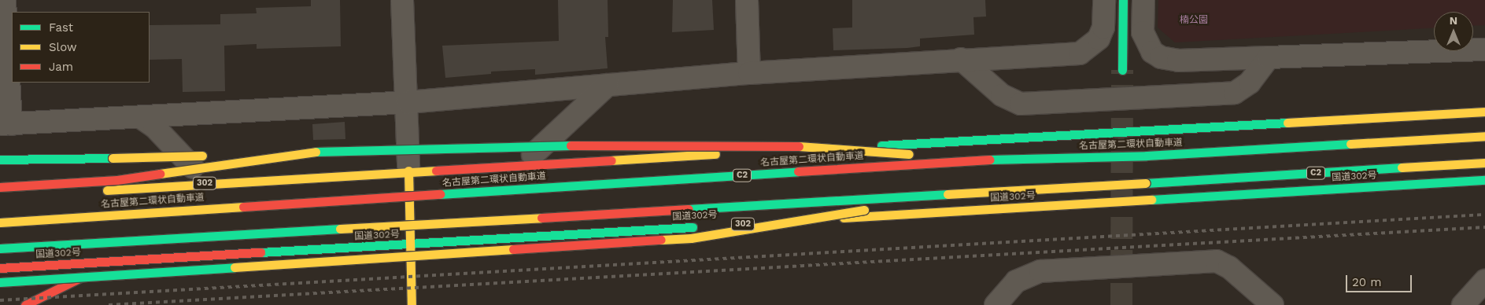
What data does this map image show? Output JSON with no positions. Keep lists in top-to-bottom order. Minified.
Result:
{"streets":{"main road":["名古屋第二環状自動車道","C2","国道302号","302"]},"parks":["楠公園"],"legend":["Fast","Slow","Jam"],"scale_bar":"20 m","north":"top"}
